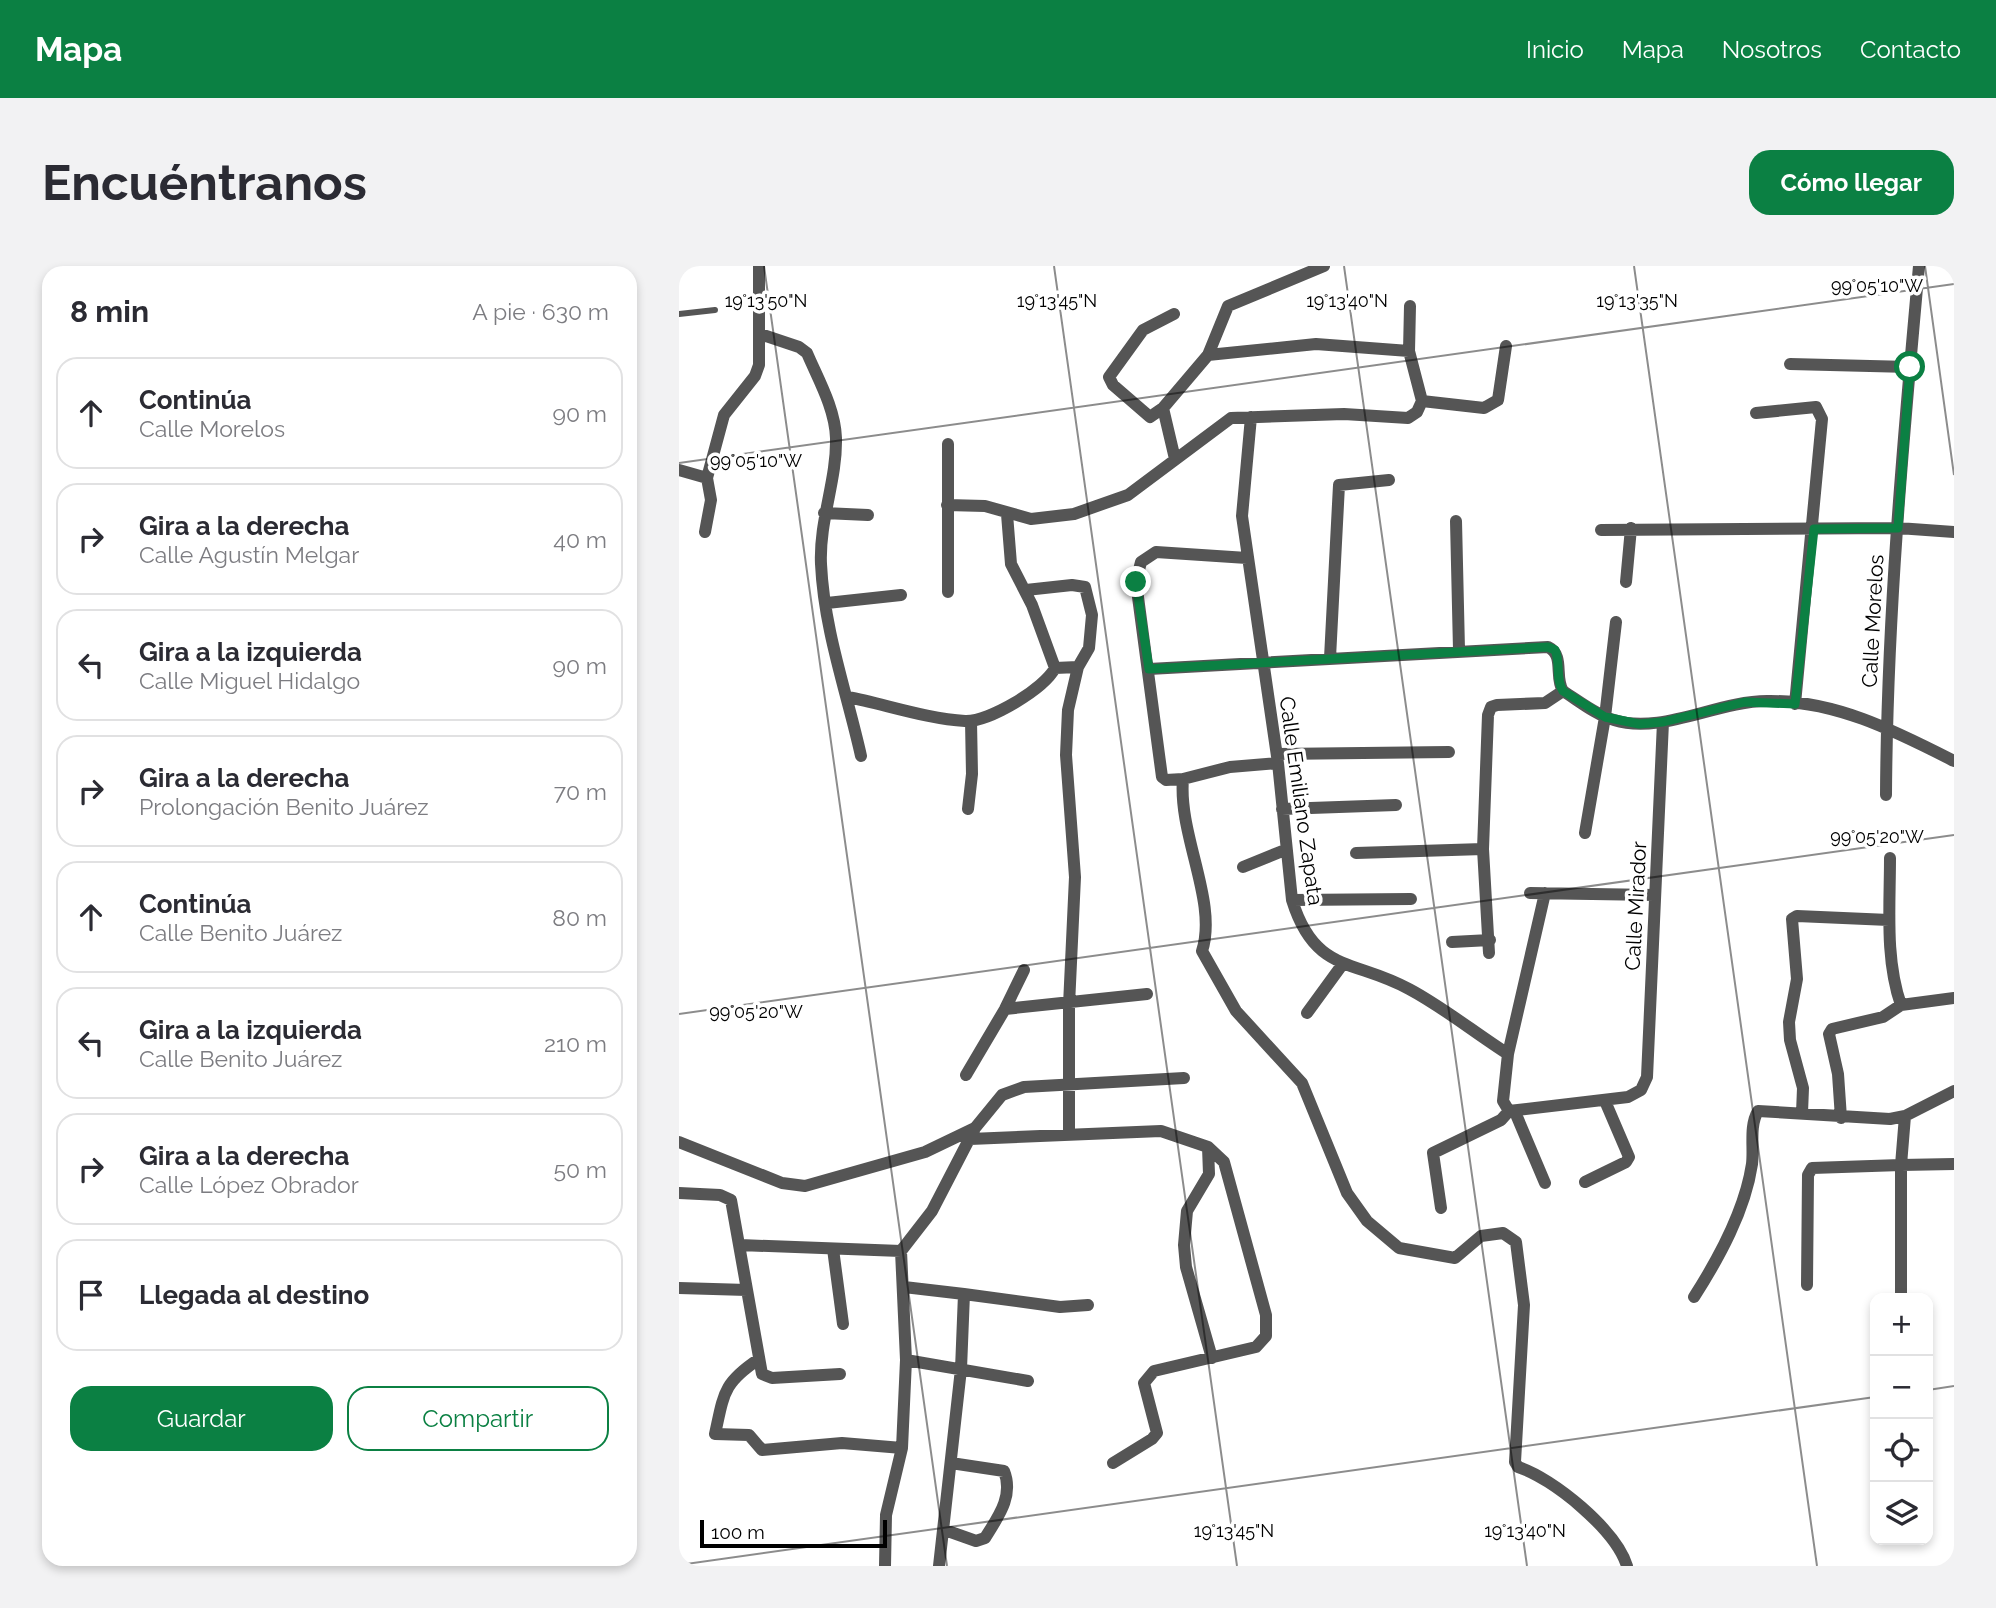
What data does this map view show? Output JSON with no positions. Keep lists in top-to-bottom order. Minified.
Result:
{"streets":{"street":["Calle Morelos","Calle Emiliano Zapata","Calle Mirador"]},"scale_bar":"100 m","page":{"header":"Mapa","nav":["Inicio","Mapa","Nosotros","Contacto"],"buttons":["Cómo llegar",["Guardar","Compartir"]],"title":"Encuéntranos","heading":["8 min","A pie · 630 m"],"list":[["Continúa","Calle Morelos","90 m"],["Gira a la derecha","Calle Agustín Melgar","40 m"],["Gira a la izquierda","Calle Miguel Hidalgo","90 m"],["Gira a la derecha","Prolongación Benito Juárez","70 m"],["Continúa","Calle Benito Juárez","80 m"],["Gira a la izquierda","Calle Benito Juárez","210 m"],["Gira a la derecha","Calle López Obrador","50 m"],"Llegada al destino"],"map_buttons":["+","−"],"scale":"100 m"},"coordinates":["99°05'10\"W","19°13'50\"N","19°13'45\"N","19°13'40\"N","19°13'35\"N","99°05'20\"W"]}
